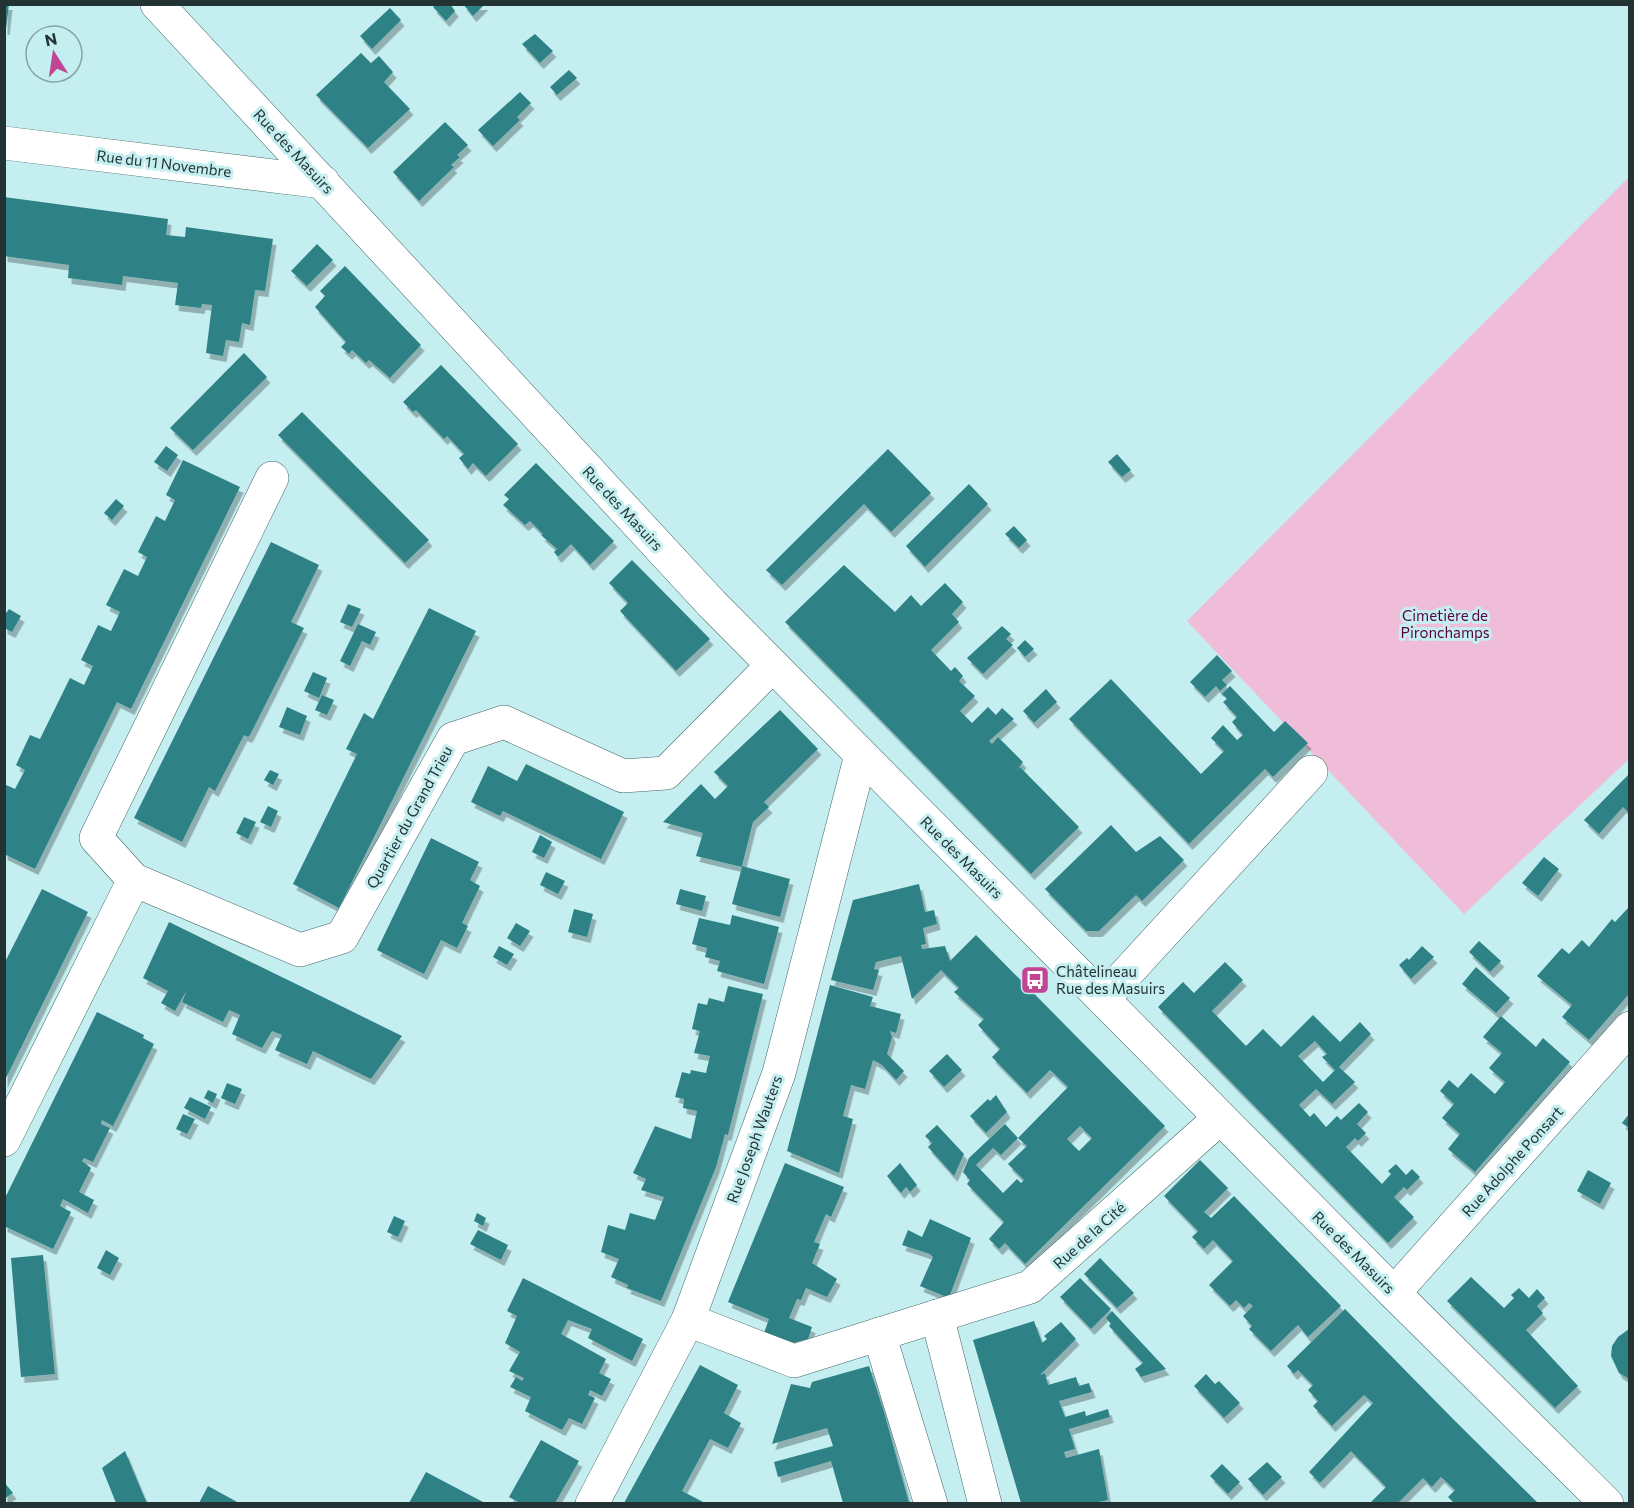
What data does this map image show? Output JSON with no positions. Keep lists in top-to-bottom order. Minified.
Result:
{"streets":{"street":["Rue des Masuirs","Rue du 11 Novembre","Quartier du Grand Trieu","Rue Joseph Wauters","Rue Adolphe Ponsart","Rue de la Cité"]},"crossings":[["Rue des Masuirs","Rue du 11 Novembre"],["Rue des Masuirs","Quartier du Grand Trieu"],["Rue des Masuirs","Rue Joseph Wauters"],["Rue des Masuirs","Rue Adolphe Ponsart"],["Rue des Masuirs","Rue de la Cité"],["Rue Joseph Wauters","Rue de la Cité"]],"parks":["Cimetière de Pironchamps"],"places":{"bus stop":["Châtelineau Rue des Masuirs"]},"north":"top"}
